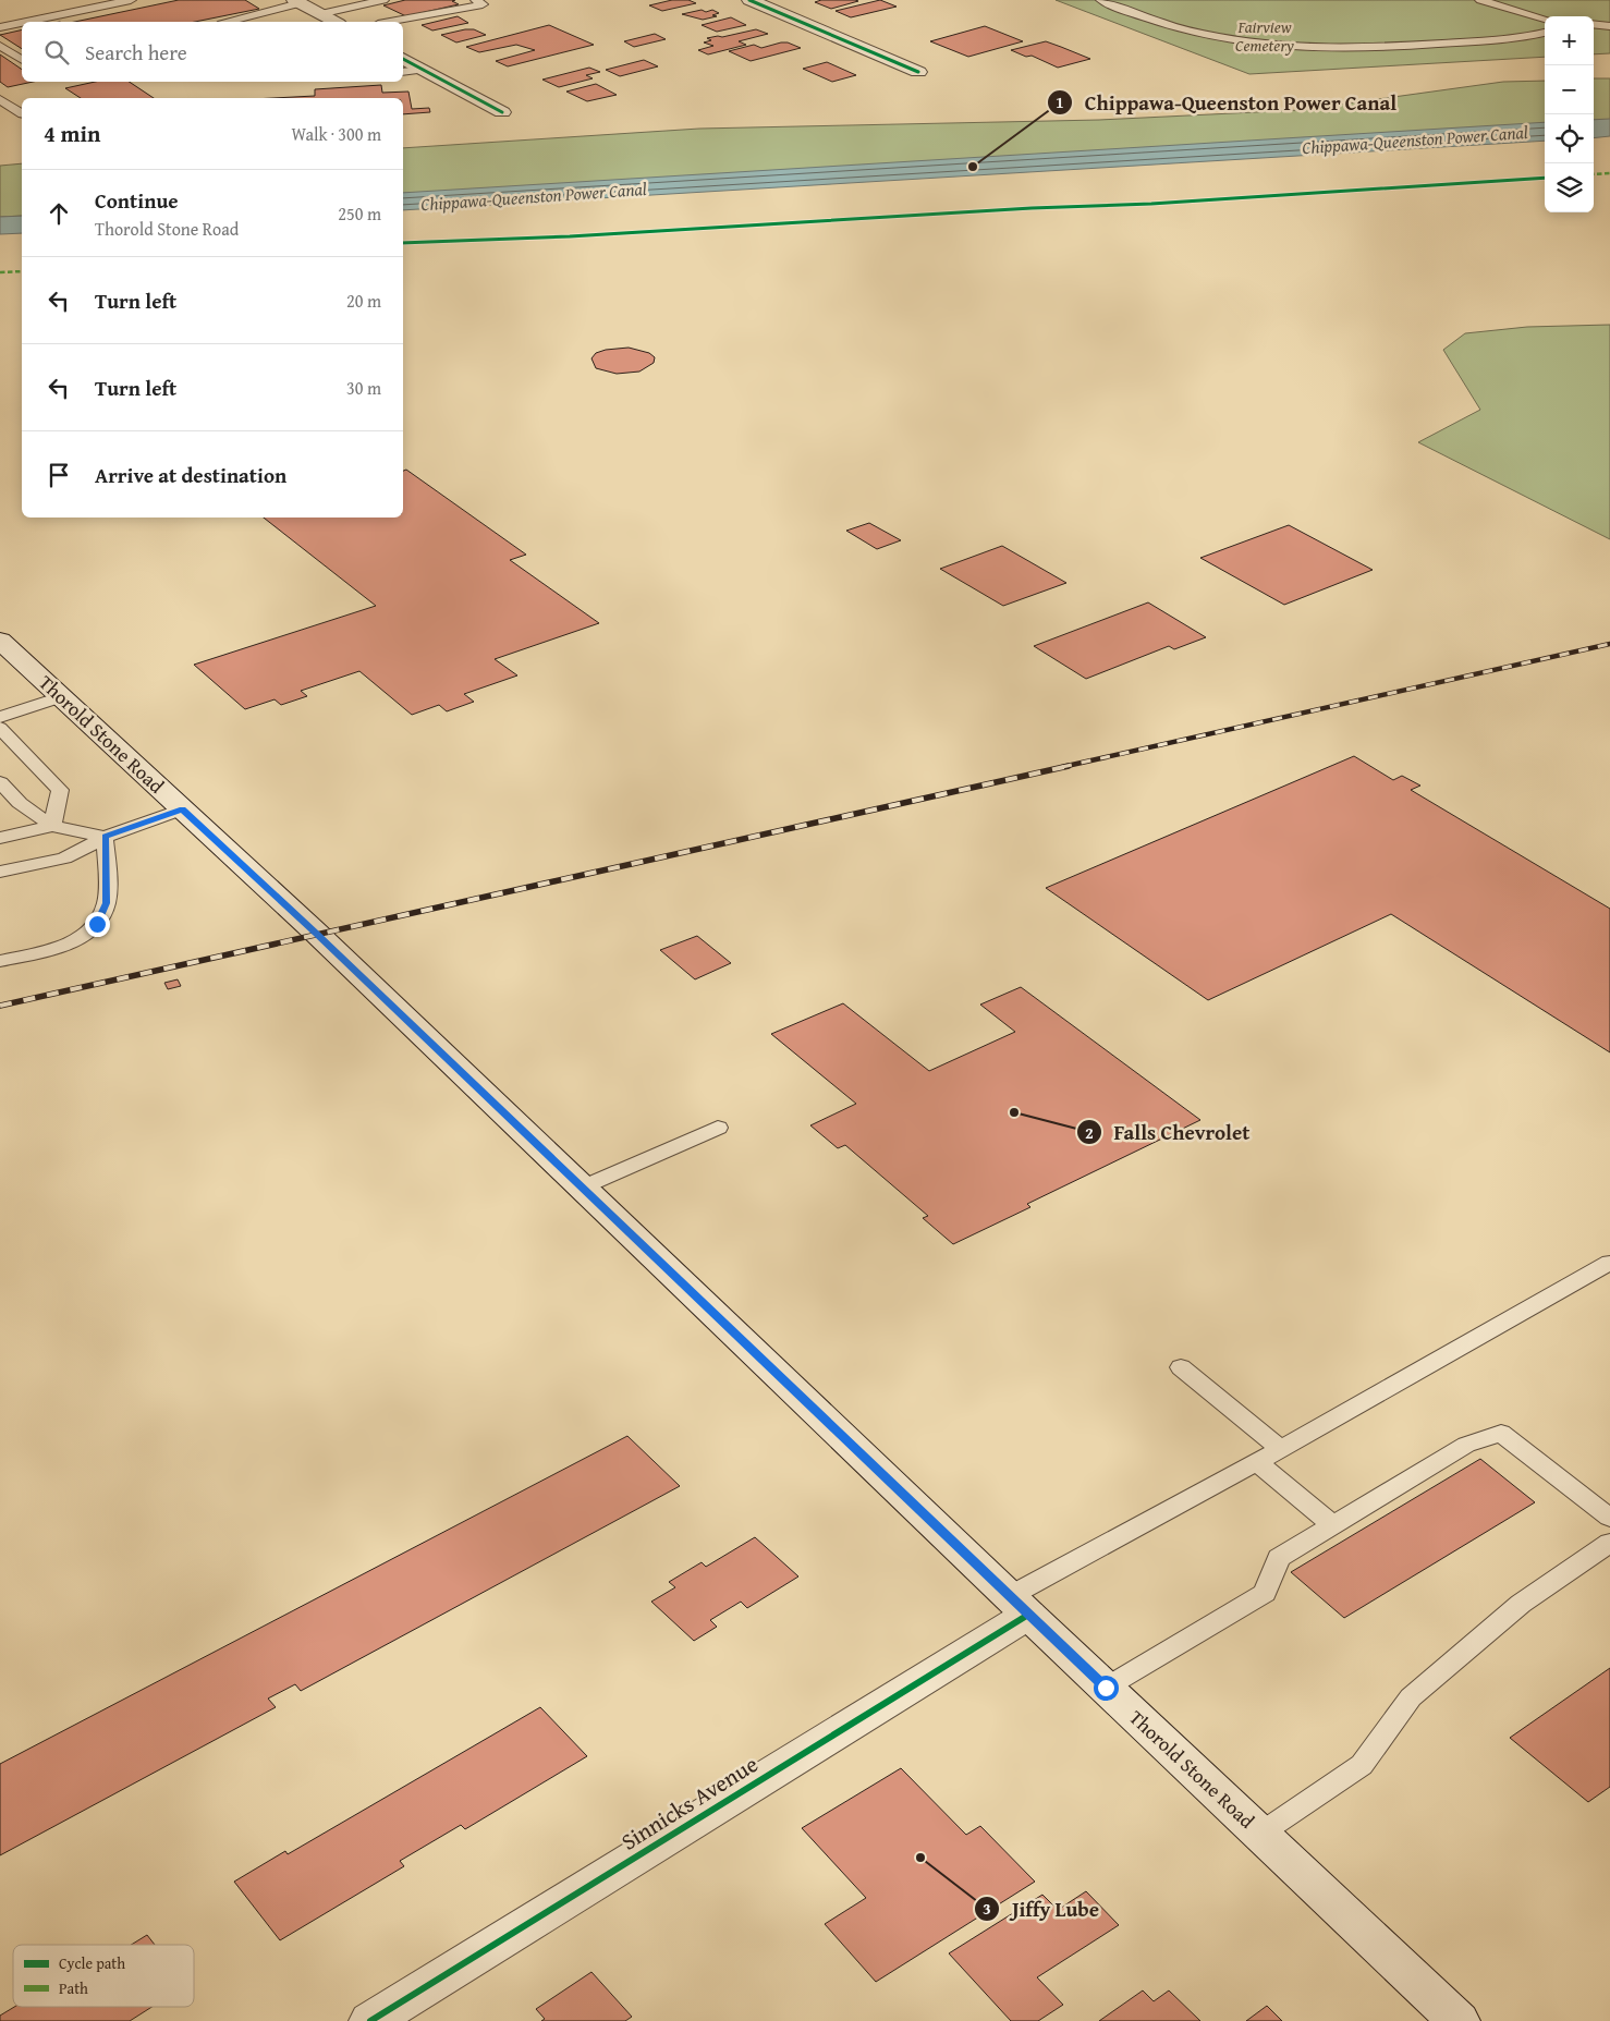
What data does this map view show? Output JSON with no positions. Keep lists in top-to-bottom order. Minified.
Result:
{"streets":{"main road":["Thorold Stone Road","Sinnicks Avenue"]},"crossings":[["Thorold Stone Road","Sinnicks Avenue"]],"water":["Chippawa-Queenston Power Canal"],"parks":["Fairview Cemetery"],"places":["Chippawa-Queenston Power Canal","Falls Chevrolet","Jiffy Lube"],"legend":["Cycle path","Path"],"page":{"map_buttons":["+","−"],"search":"Search here","heading":["4 min","Walk · 300 m"],"list":[["Continue","Thorold Stone Road","250 m"],["Turn left","20 m"],["Turn left","30 m"],"Arrive at destination"]}}
